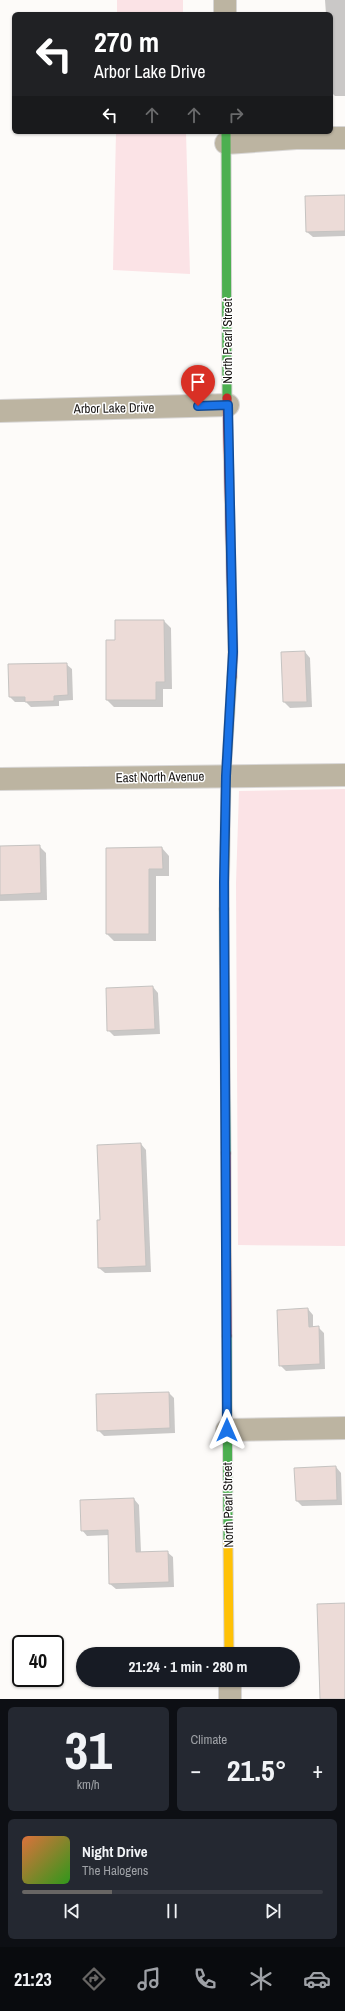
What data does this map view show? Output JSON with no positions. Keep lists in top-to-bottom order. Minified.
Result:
{"streets":{"street":["North Pearl Street","Arbor Lake Drive","East North Avenue"]},"crossings":[["North Pearl Street","Arbor Lake Drive"],["North Pearl Street","East North Avenue"]],"page":{"turn":["270 m","Arbor Lake Drive"],"limit":"40","trip":"21:24 · 1 min · 280 m","tile":[["31","km/h"],"Climate"],"heat":["−","21.5°","+"],"song":["Night Drive","The Halogens"],"tabs":"21:23"}}
